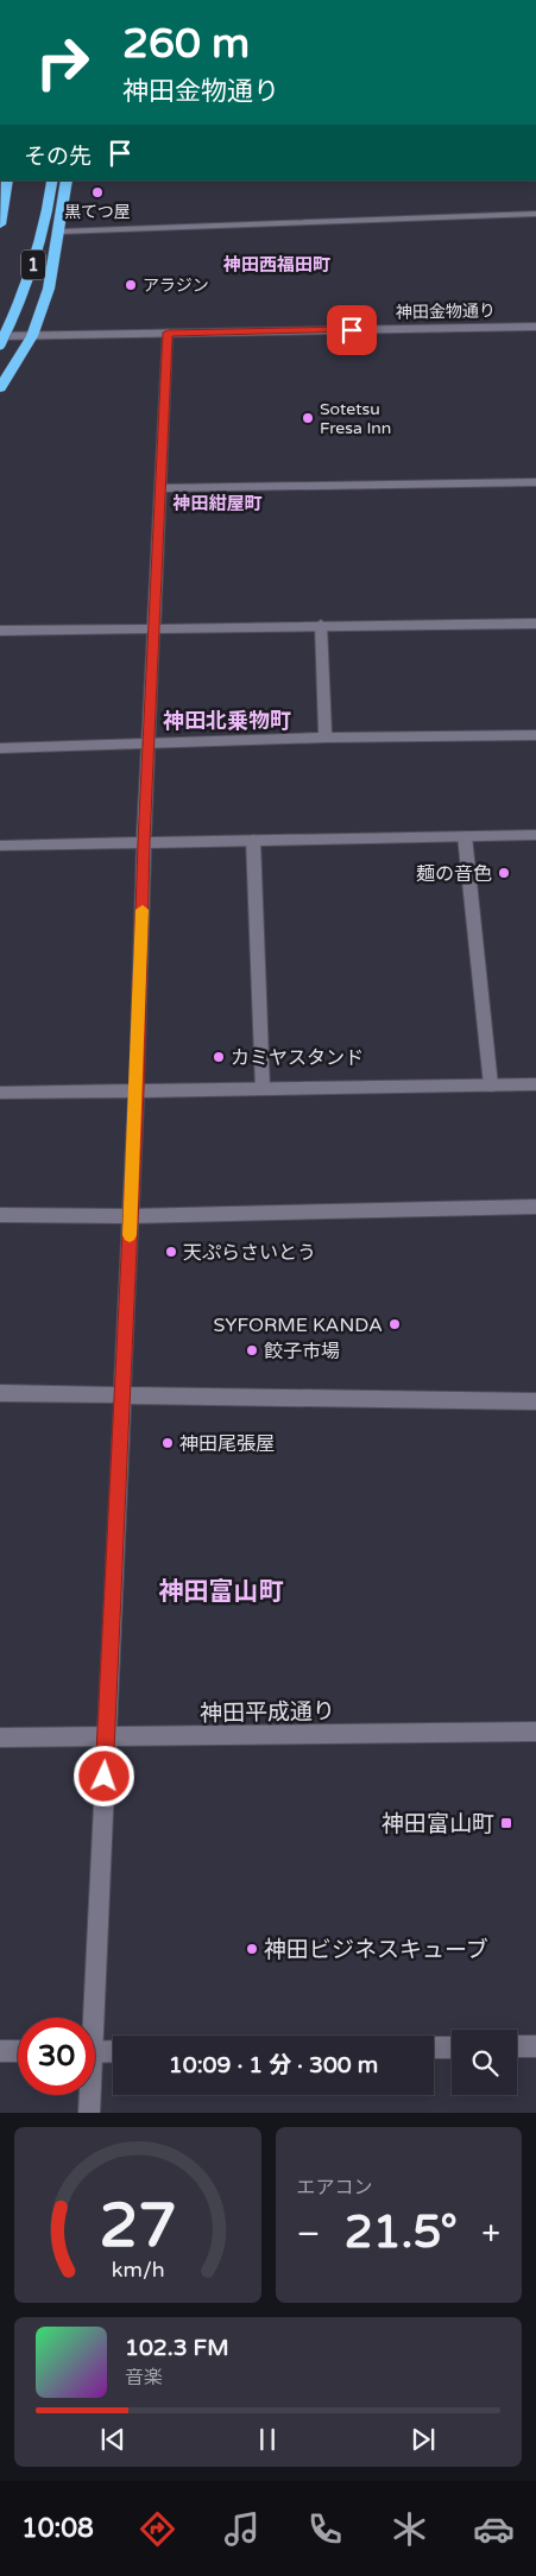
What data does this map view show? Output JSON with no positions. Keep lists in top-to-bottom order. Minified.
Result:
{"streets":{"highway":["1"],"street":["神田金物通り","神田平成通り"]},"districts":["神田西福田町","神田紺屋町","神田北乗物町","神田富山町"],"places":{"other":["黒てつ屋","アラジン","Sotetsu Fresa Inn","麺の音色","カミヤスタンド","天ぷらさいとう","SYFORME KANDA","餃子市場","神田尾張屋","神田ビジネスキューブ"],"transit":["神田富山町"]},"page":{"turn":["260 m","神田金物通り"],"then":"その先","limit":"30","trip":"10:09 · 1 分 · 300 m","tile":"エアコン","heat":["−","21.5°","+"],"song":["102.3 FM","音楽"],"tabs":"10:08","gauge":["27","km/h"]}}
